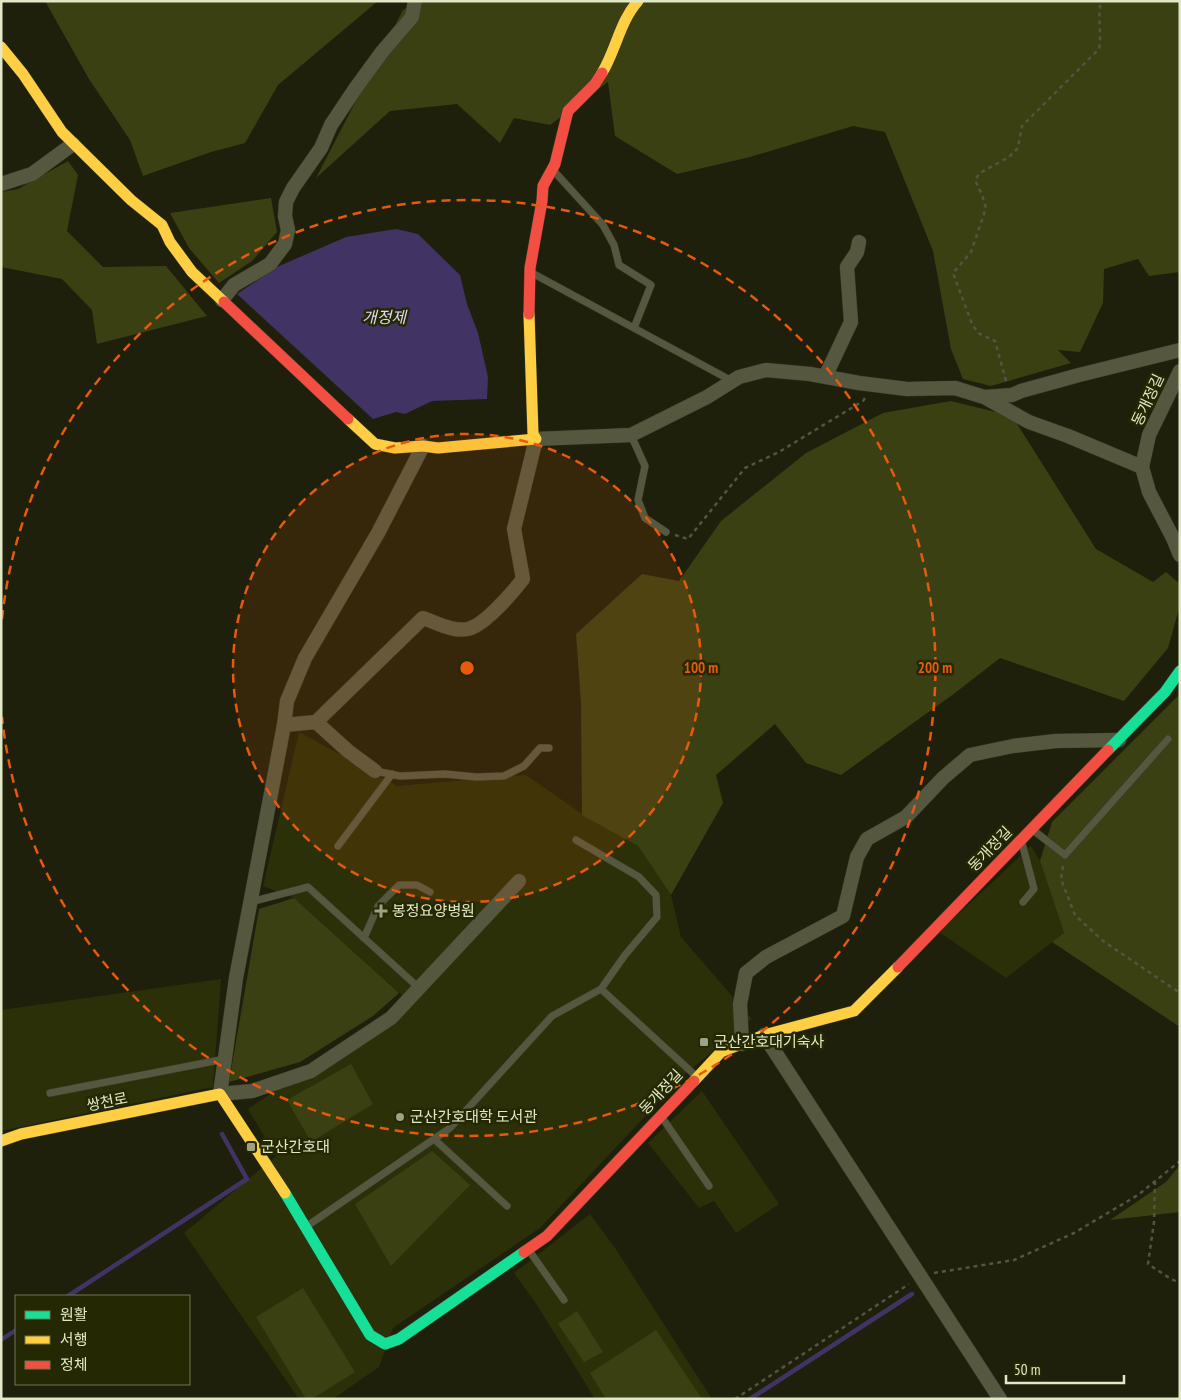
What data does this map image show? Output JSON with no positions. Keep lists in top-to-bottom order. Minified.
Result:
{"streets":{"street":["동개정길","쌍천로"]},"crossings":[["동개정길","쌍천로"]],"water":["개정제"],"places":{"health":["봉정요양병원"],"transit":["군산간호대기숙사","군산간호대"],"other":["군산간호대학 도서관"]},"legend":["원활","서행","정체"],"scale_bar":"50 m","rings":["100 m","200 m"]}
